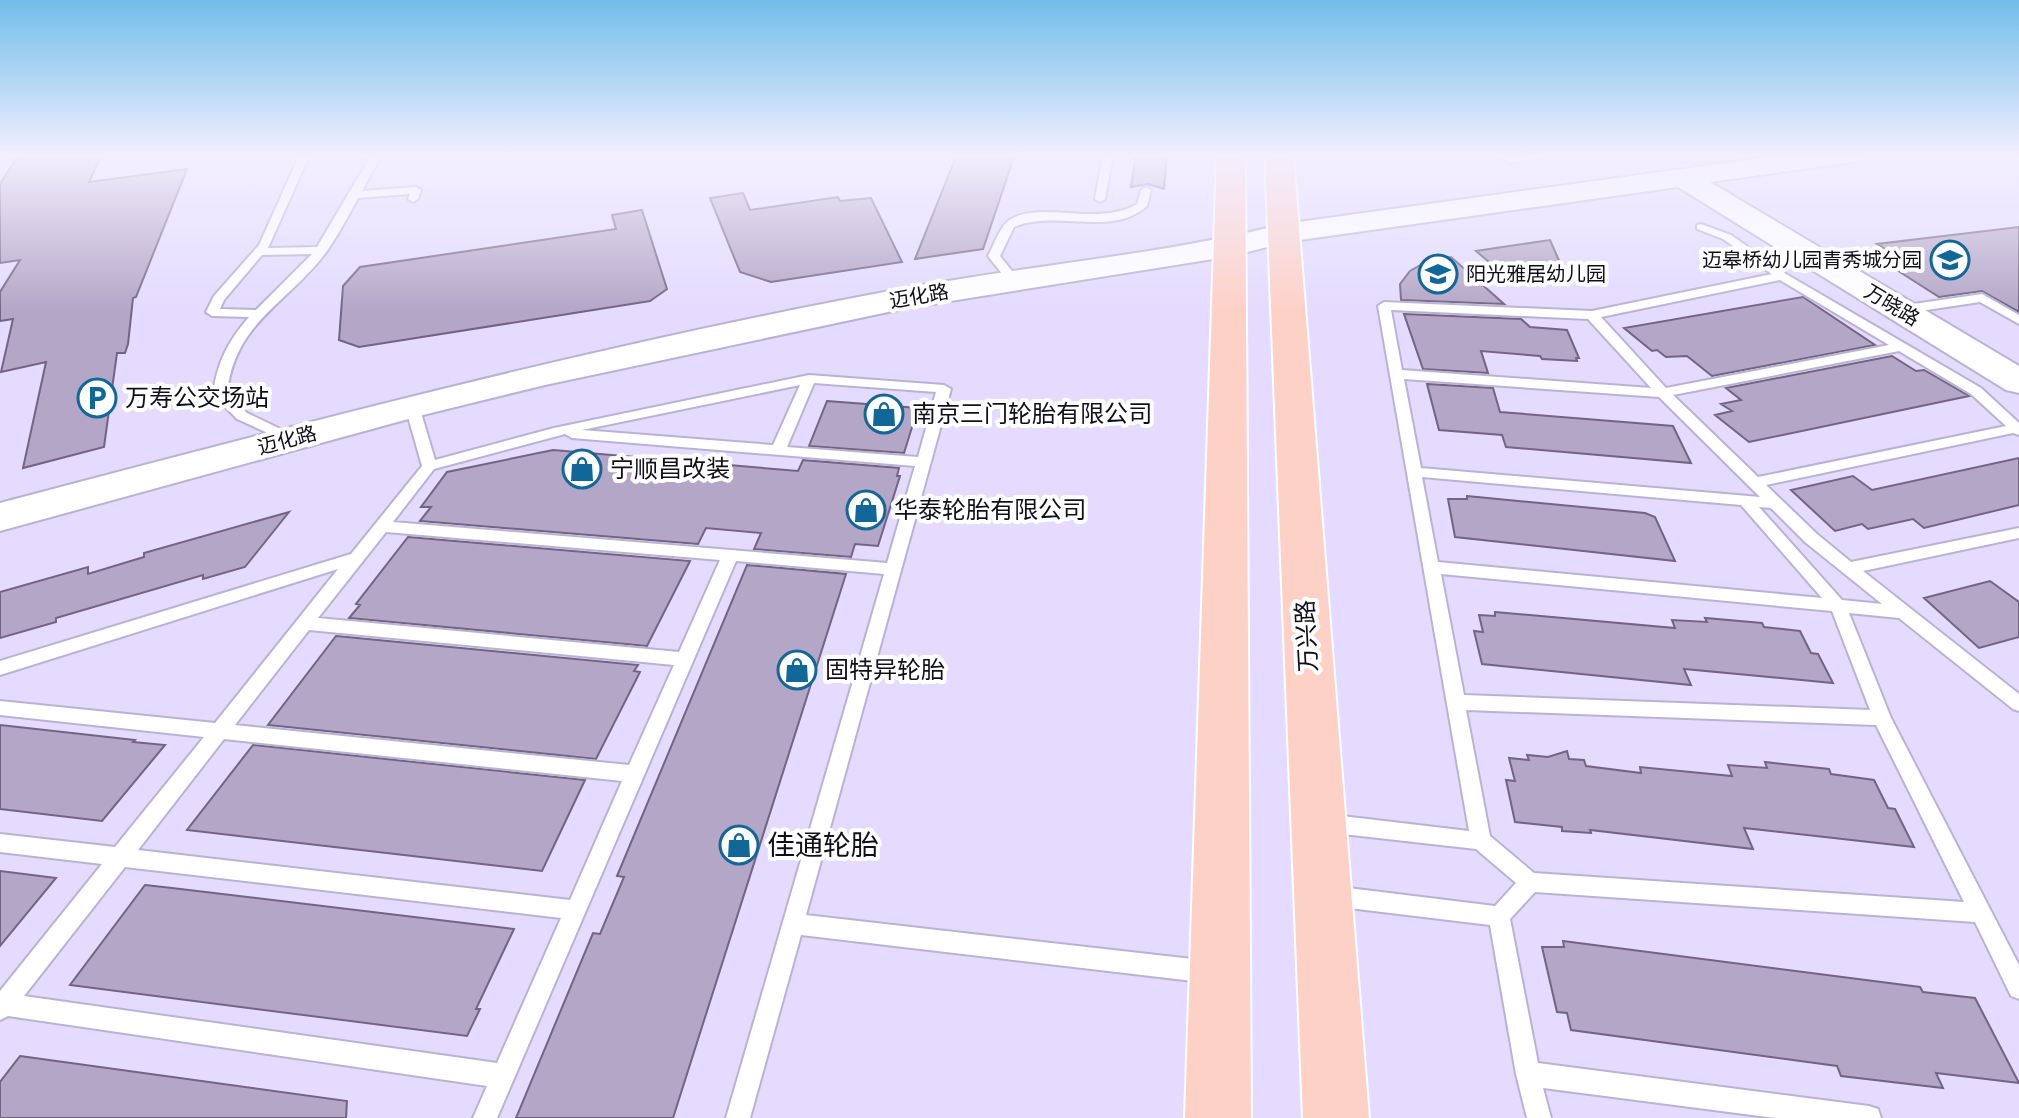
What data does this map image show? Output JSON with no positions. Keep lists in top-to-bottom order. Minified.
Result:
{"streets":{"main road":["万兴路"],"street":["迈化路","万晓路"]},"crossings":[["迈化路","万兴路"]],"places":{"school or university":["迈皋桥幼儿园青秀城分园","阳光雅居幼儿园"],"parking":["万寿公交场站"],"shop":["南京三门轮胎有限公司","宁顺昌改装","华泰轮胎有限公司","固特异轮胎","佳通轮胎"]}}
